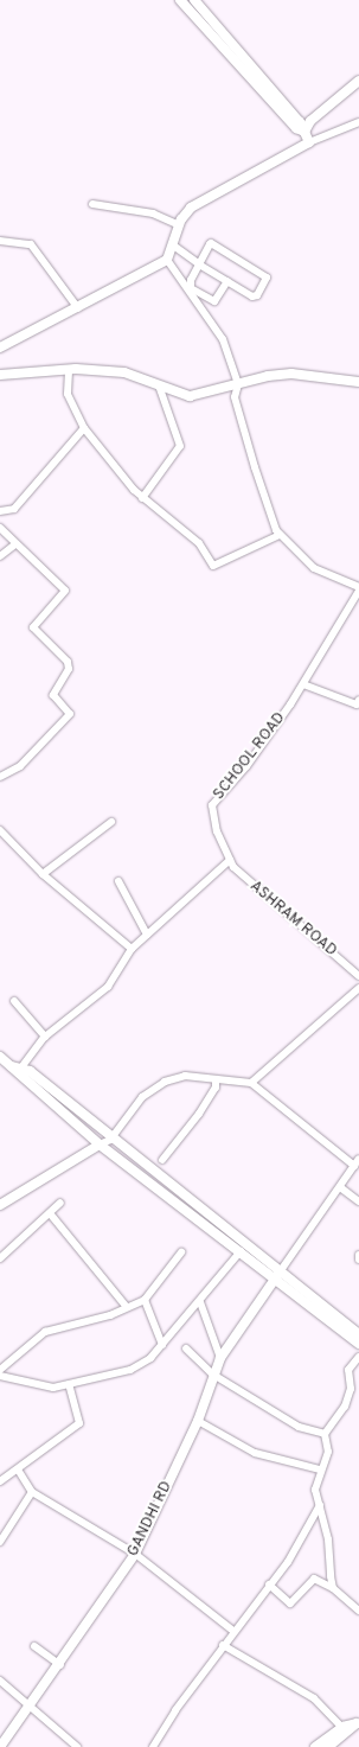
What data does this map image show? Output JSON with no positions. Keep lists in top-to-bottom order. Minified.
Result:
{"streets":{"street":["SCHOOL ROAD","ASHRAM ROAD","GANDHI RD"]},"crossings":[["SCHOOL ROAD","ASHRAM ROAD"]]}
